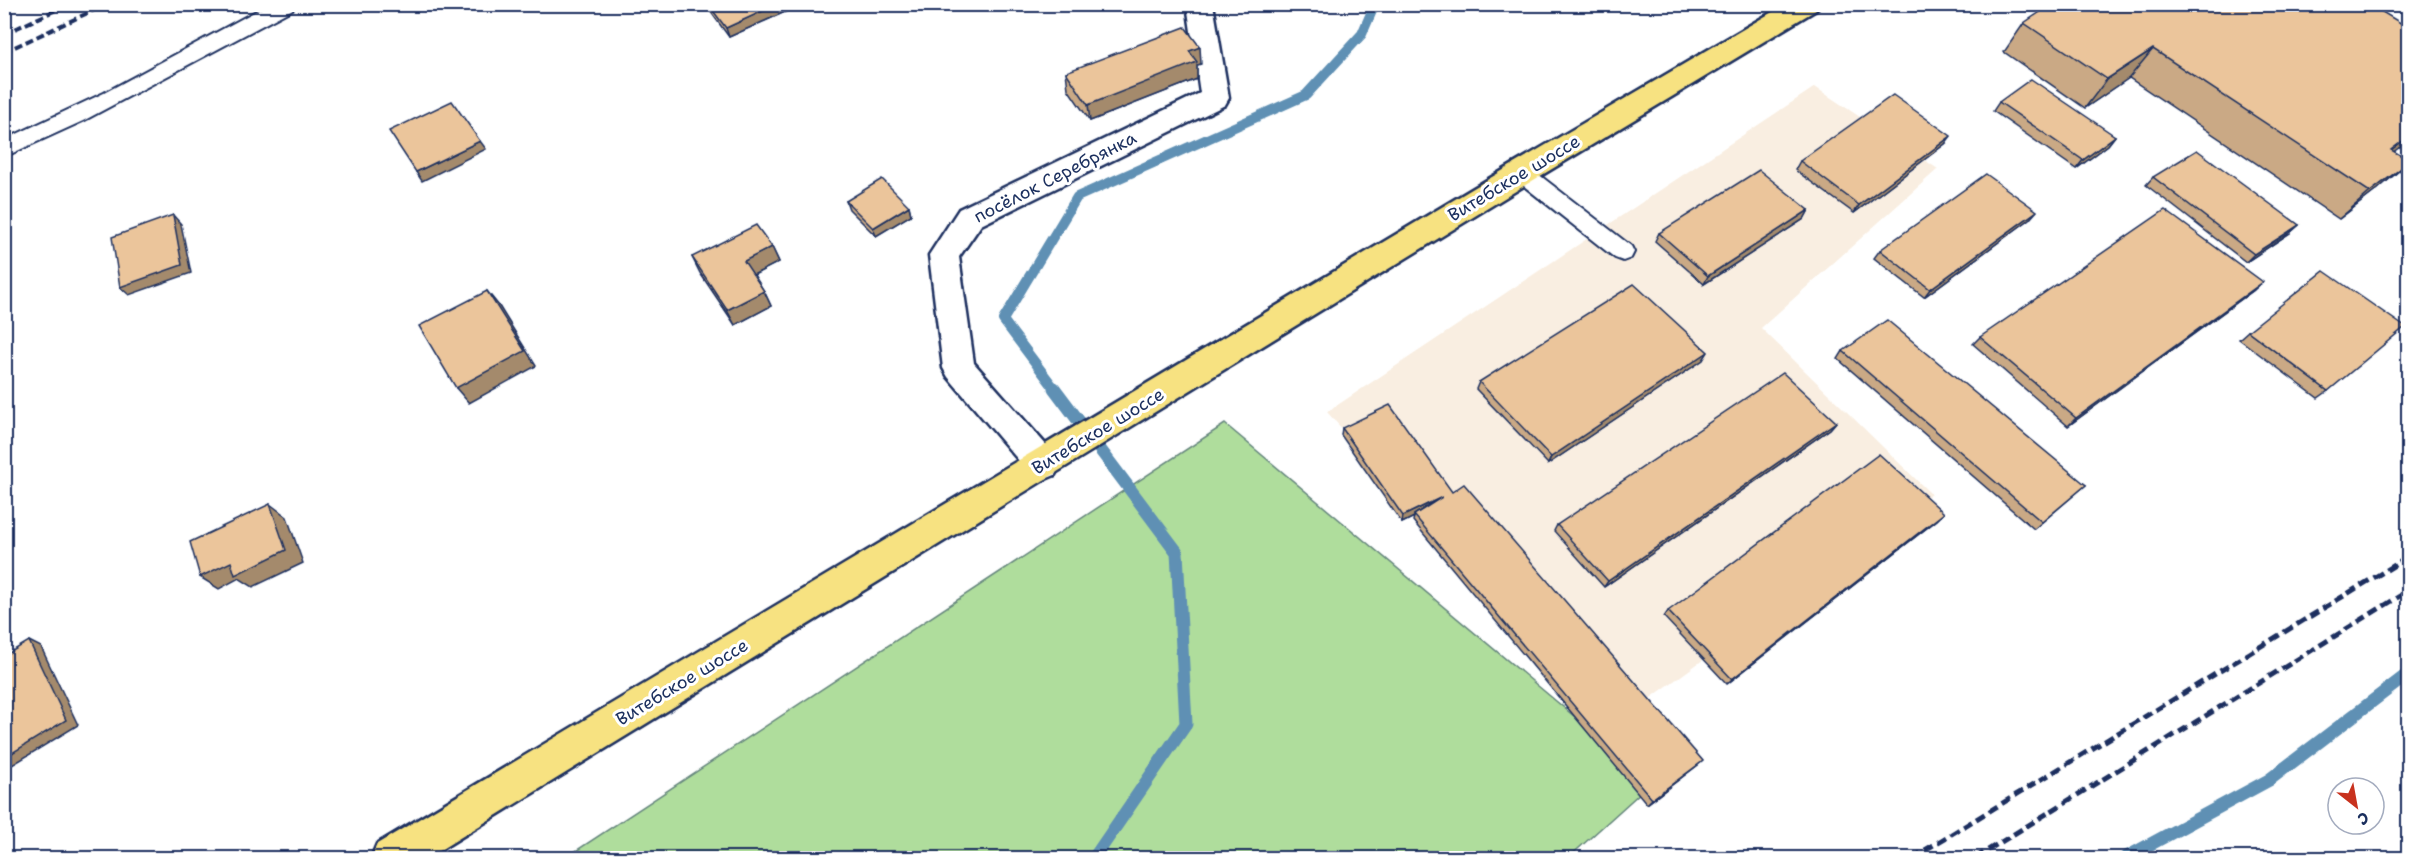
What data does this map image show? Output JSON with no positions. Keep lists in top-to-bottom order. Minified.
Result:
{"streets":{"main road":["Витебское шоссе"],"street":["посёлок Серебрянка"]},"crossings":[["посёлок Серебрянка","Витебское шоссе"]],"north":"bottom right"}
